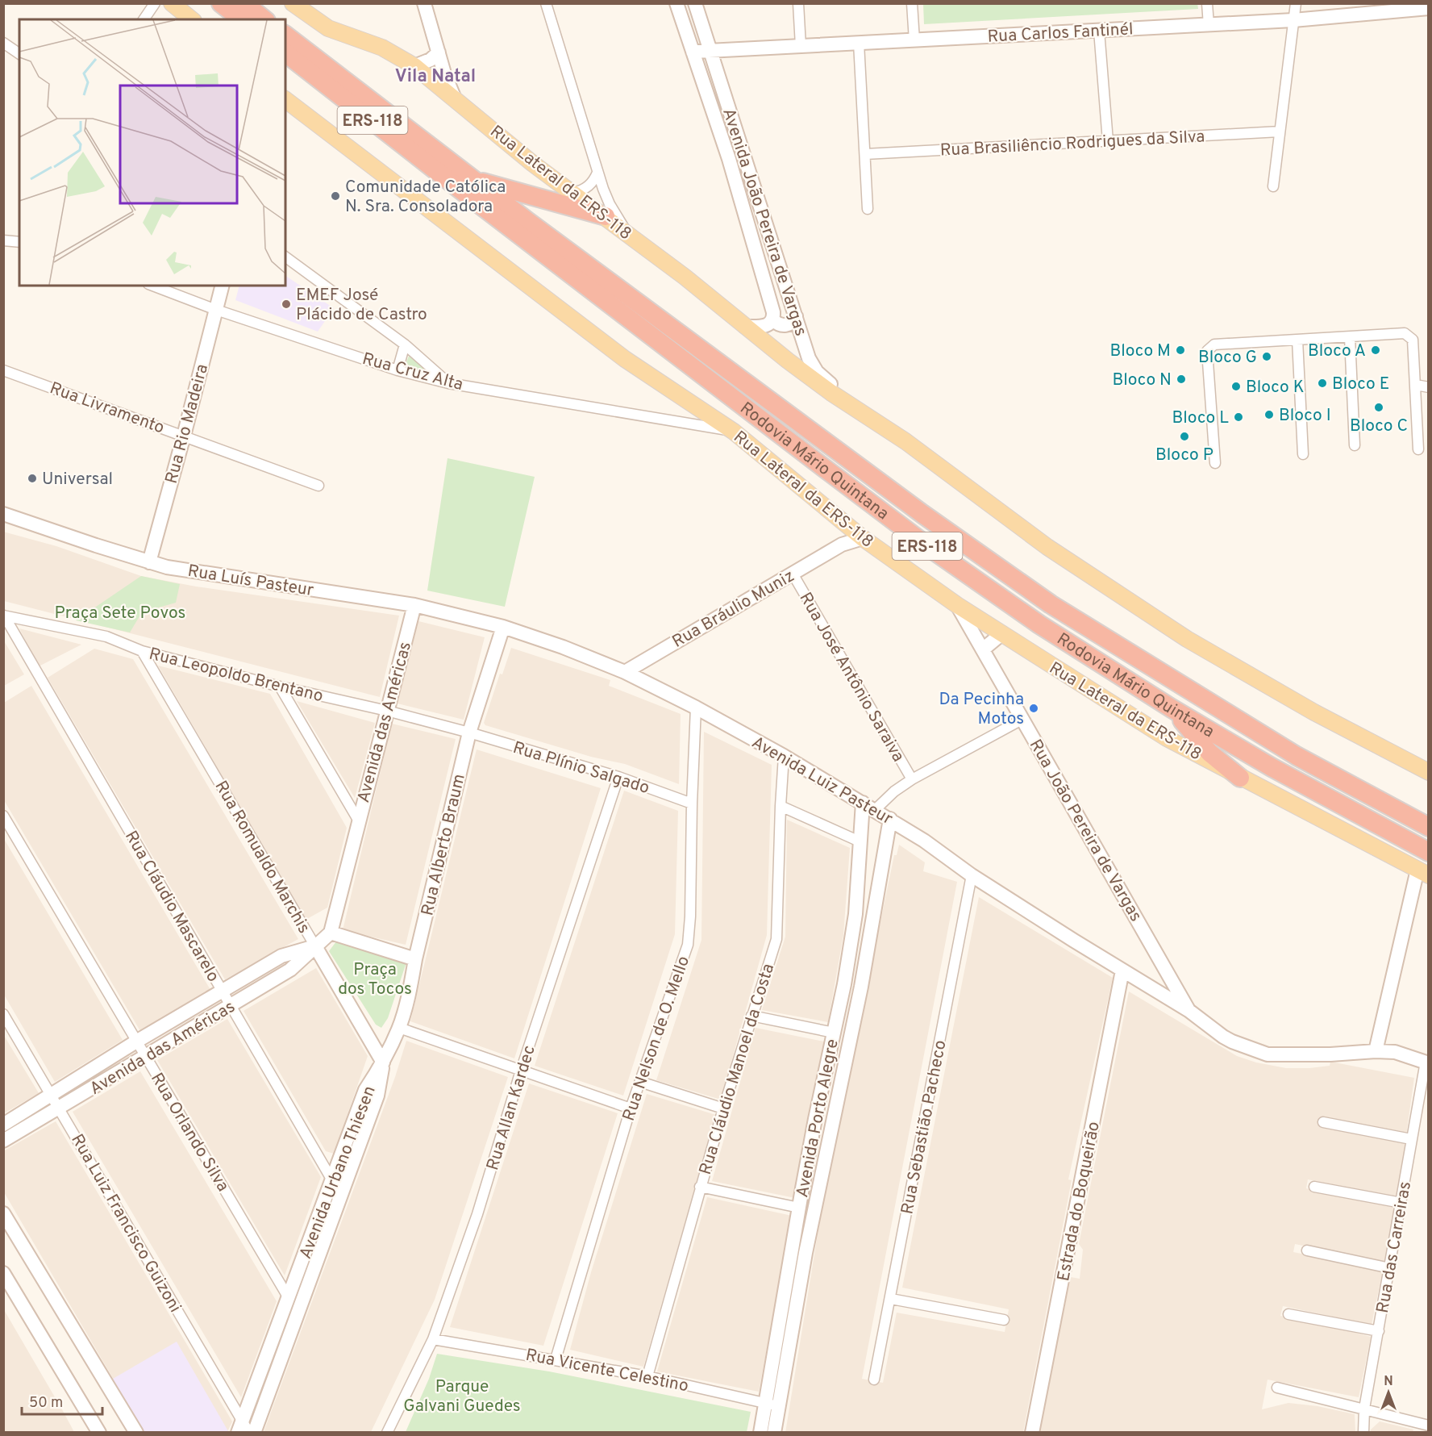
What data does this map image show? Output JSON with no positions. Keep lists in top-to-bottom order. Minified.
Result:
{"streets":{"highway":["ERS-118","Rodovia Mário Quintana"],"main road":["Rua Lateral da ERS-118"],"street":["Rua Carlos Fantinél","Rua Brasiliêncio Rodrigues da Silva","Avenida João Pereira de Vargas","Rua Cruz Alta","Rua Livramento","Rua Rio Madeira","Rua Luís Pasteur","Rua Bráulio Muniz","Rua Leopoldo Brentano","Rua José Antônio Saraiva","Avenida das Américas","Rua Plínio Salgado","Avenida Luiz Pasteur","Rua João Pereira de Vargas","Rua Alberto Braum","Rua Romualdo Marchis","Rua Cláudio Mascarelo","Rua Nelson de O. Mello","Rua Cláudio Manoel da Costa","Rua Allan Kardec","Avenida Porto Alegre","Rua Sebastião Pacheco","Rua Orlando Silva","Avenida Urbano Thiesen","Estrada do Boqueirão","Rua Luiz Francisco Guizoni","Rua das Carreiras","Rua Vicente Celestino"]},"crossings":[["Rua Carlos Fantinél","Avenida João Pereira de Vargas"],["Rua Lateral da ERS-118","Avenida João Pereira de Vargas"],["Rua Lateral da ERS-118","Rua Cruz Alta"],["Rua Lateral da ERS-118","Rua Bráulio Muniz"],["Rua Lateral da ERS-118","Rua João Pereira de Vargas"],["Rua Cruz Alta","Rua Rio Madeira"],["Rua Livramento","Rua Rio Madeira"],["Rua Rio Madeira","Rua Luís Pasteur"],["Rua Luís Pasteur","Avenida das Américas"],["Rua Luís Pasteur","Avenida Luiz Pasteur"],["Rua Luís Pasteur","Rua Alberto Braum"],["Rua Bráulio Muniz","Rua José Antônio Saraiva"],["Rua Bráulio Muniz","Avenida Luiz Pasteur"],["Rua Leopoldo Brentano","Avenida das Américas"],["Rua Leopoldo Brentano","Rua Plínio Salgado"],["Rua Leopoldo Brentano","Rua Alberto Braum"],["Rua Leopoldo Brentano","Rua Romualdo Marchis"],["Rua Leopoldo Brentano","Rua Cláudio Mascarelo"],["Avenida das Américas","Rua Romualdo Marchis"],["Avenida das Américas","Rua Cláudio Mascarelo"],["Avenida das Américas","Rua Orlando Silva"],["Avenida das Américas","Rua Luiz Francisco Guizoni"],["Rua Plínio Salgado","Rua Alberto Braum"],["Rua Plínio Salgado","Rua Nelson de O. Mello"],["Rua Plínio Salgado","Rua Allan Kardec"],["Avenida Luiz Pasteur","Rua Alberto Braum"],["Avenida Luiz Pasteur","Rua Nelson de O. Mello"],["Avenida Luiz Pasteur","Rua Cláudio Manoel da Costa"],["Avenida Luiz Pasteur","Avenida Porto Alegre"],["Avenida Luiz Pasteur","Rua Sebastião Pacheco"],["Avenida Luiz Pasteur","Estrada do Boqueirão"],["Rua Alberto Braum","Rua Romualdo Marchis"],["Rua Alberto Braum","Avenida Urbano Thiesen"],["Rua Romualdo Marchis","Avenida Urbano Thiesen"],["Rua Cláudio Mascarelo","Avenida Urbano Thiesen"],["Rua Nelson de O. Mello","Rua Vicente Celestino"],["Rua Cláudio Manoel da Costa","Rua Vicente Celestino"],["Rua Allan Kardec","Rua Vicente Celestino"],["Avenida Porto Alegre","Rua Vicente Celestino"],["Rua Orlando Silva","Avenida Urbano Thiesen"],["Avenida Urbano Thiesen","Rua Luiz Francisco Guizoni"]],"districts":["Vila Natal"],"parks":["Praça Sete Povos","Praça dos Tocos","Parque Galvani Guedes"],"places":["Comunidade Católica N. Sra. Consoladora","EMEF José Plácido de Castro","Bloco M","Bloco A","Bloco G","Bloco N","Bloco E","Bloco K","Bloco C","Bloco I","Bloco L","Bloco P","Universal","Da Pecinha Motos"],"scale_bar":"50 m","north":"top"}
